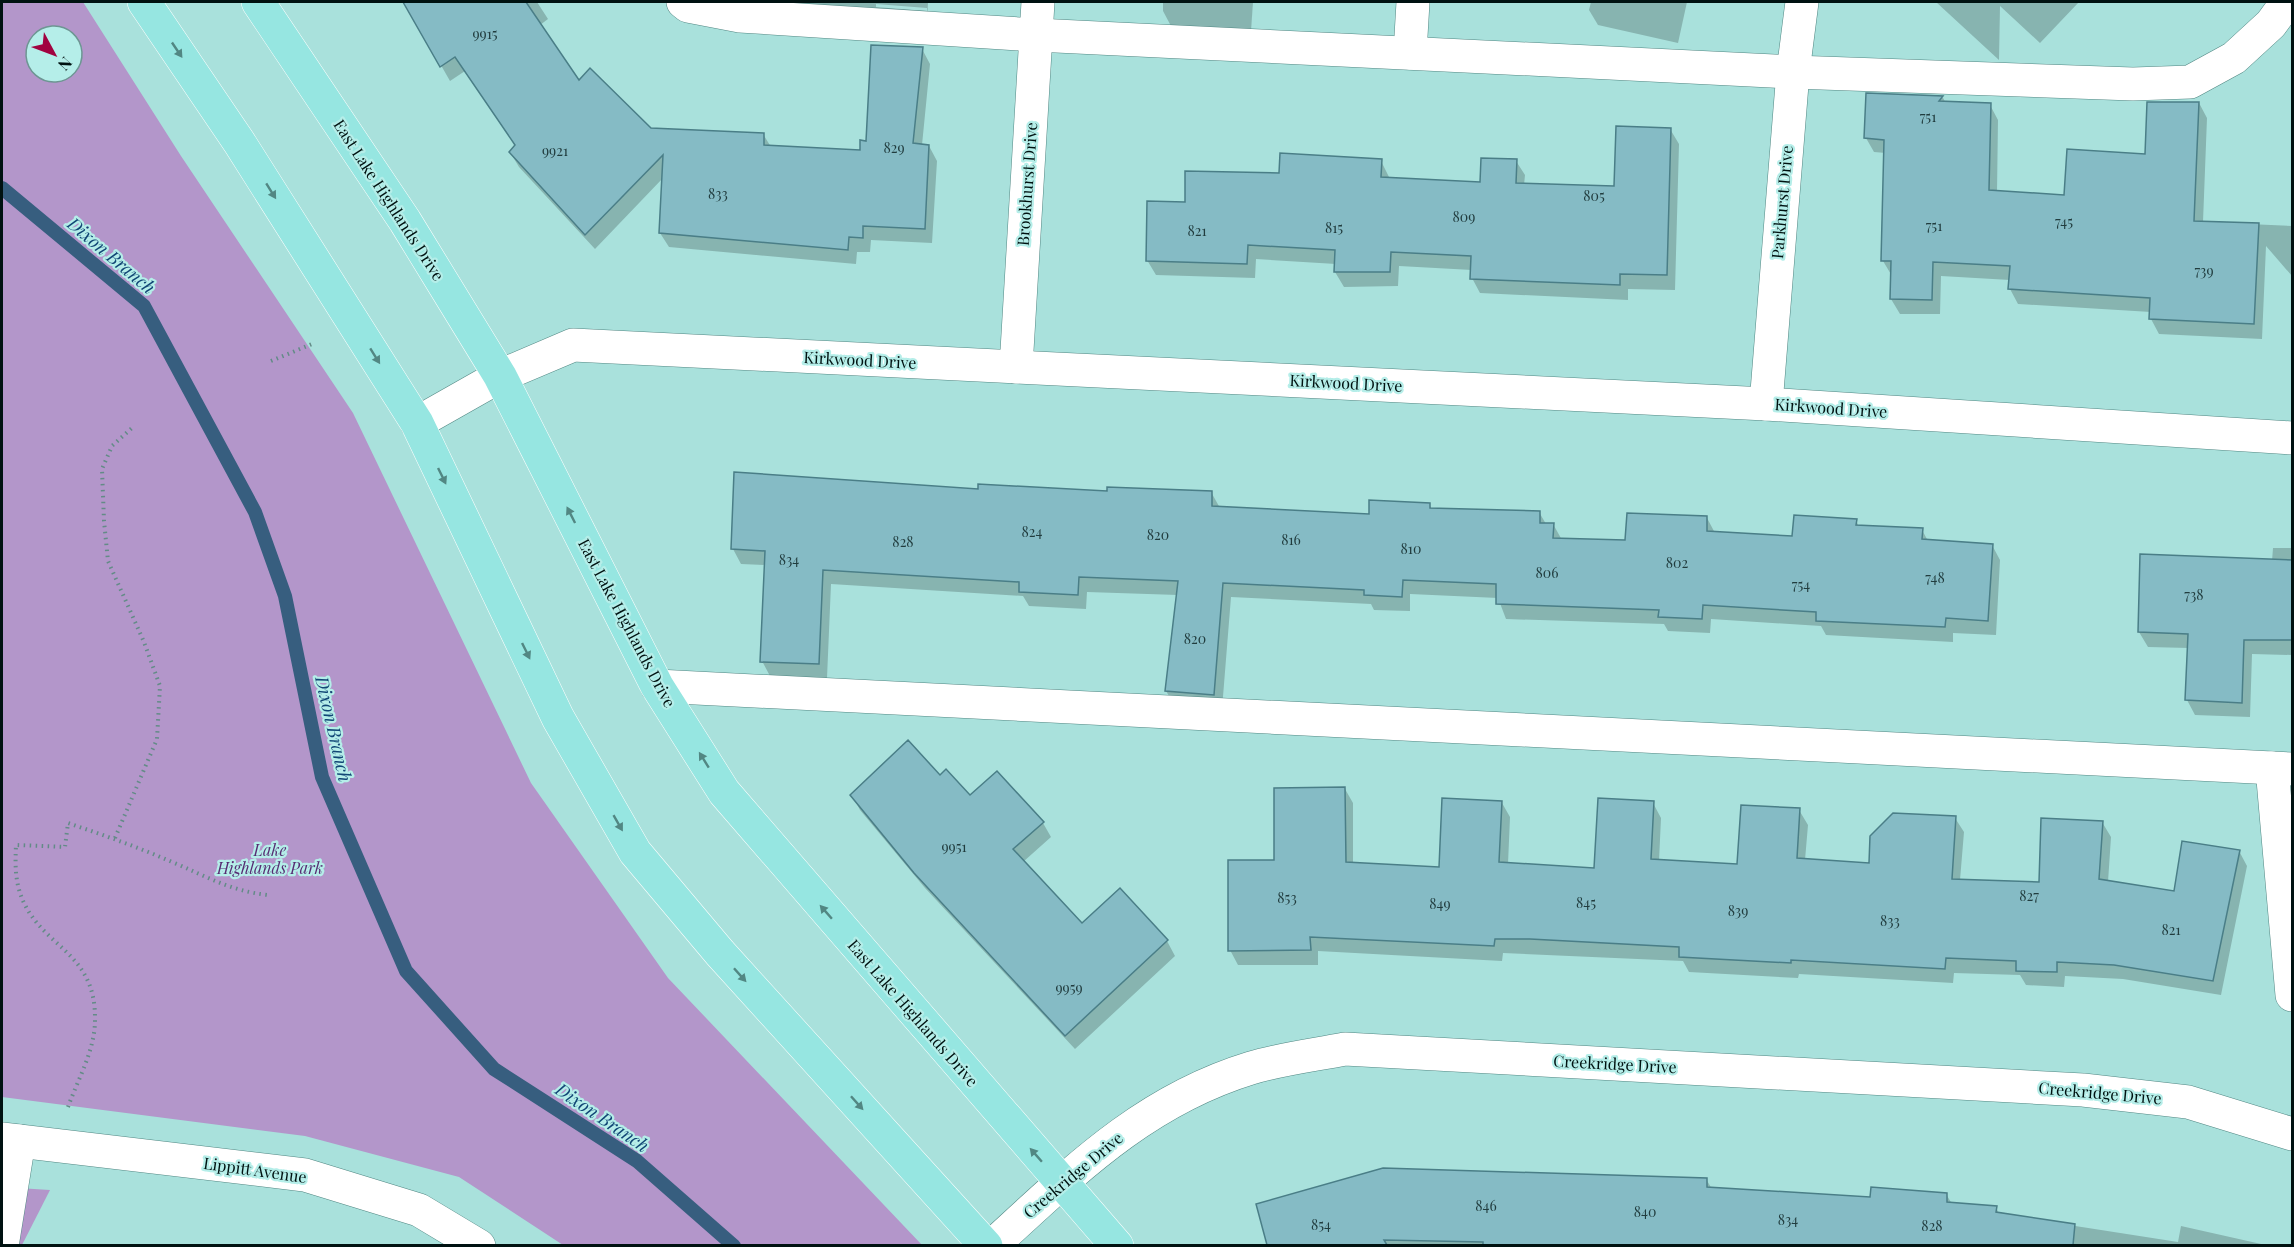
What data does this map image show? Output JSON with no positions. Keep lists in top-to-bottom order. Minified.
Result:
{"streets":{"main road":["East Lake Highlands Drive"],"street":["Brookhurst Drive","Parkhurst Drive","Kirkwood Drive","Creekridge Drive","Lippitt Avenue"]},"crossings":[["Brookhurst Drive","Kirkwood Drive"],["East Lake Highlands Drive","Kirkwood Drive"],["East Lake Highlands Drive","Creekridge Drive"],["Parkhurst Drive","Kirkwood Drive"]],"water":["Dixon Branch"],"parks":["Lake Highlands Park"],"house_numbers":["9915","751","829","9921","833","805","809","745","751","815","821","739","824","820","816","828","810","834","802","806","748","754","738","820","9951","827","853","845","849","839","833","821","9959","846","840","834","854","828"],"north":"bottom right"}
